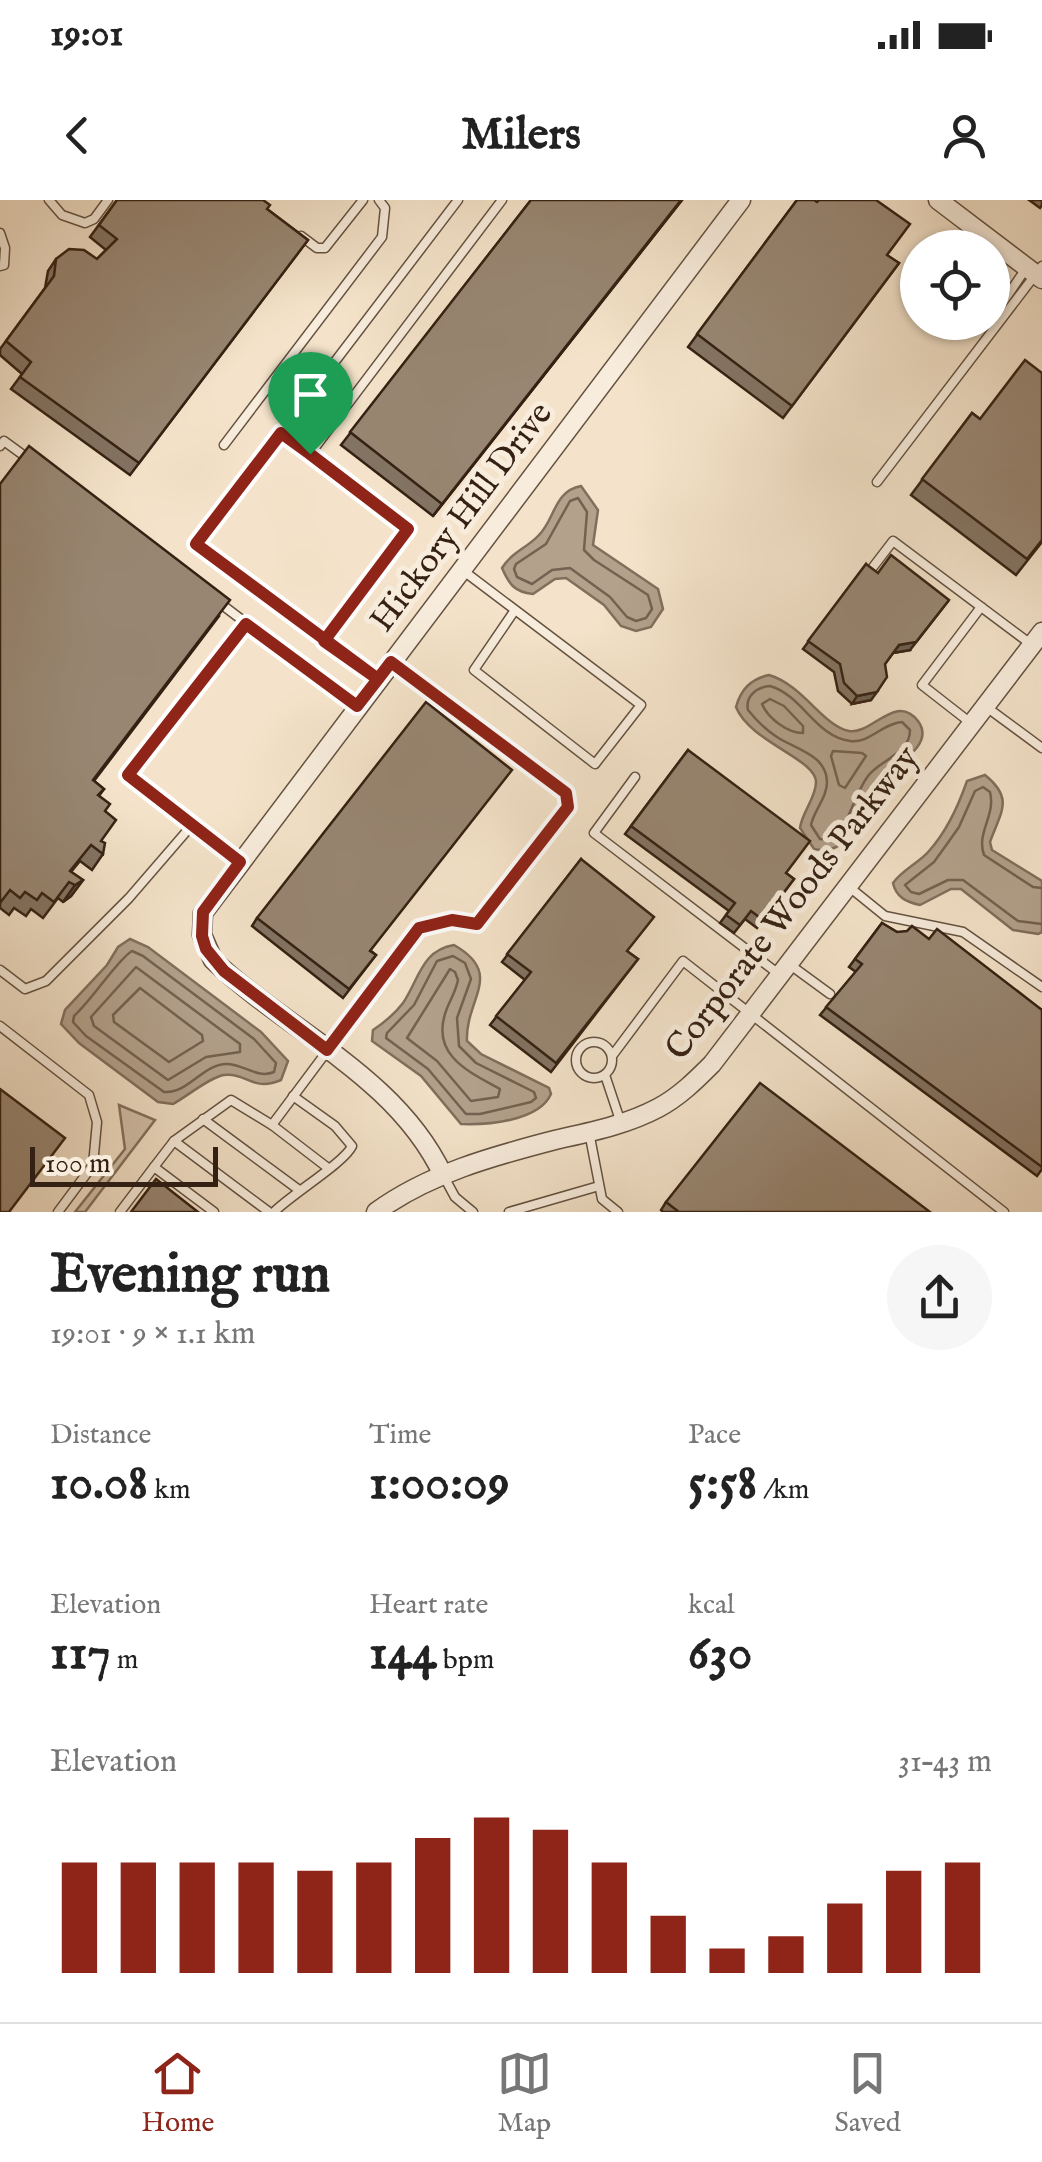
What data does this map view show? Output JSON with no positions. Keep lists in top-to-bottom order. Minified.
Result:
{"streets":{"street":["Hickory Hill Drive","Corporate Woods Parkway"]},"crossings":[["Hickory Hill Drive","Corporate Woods Parkway"]],"scale_bar":"100 m","page":{"status":"19:01","header":"Milers","scale":"100 m","heading":["Evening run","19:01 · 9 × 1.1 km"],"stats":[["Distance","10.08 km"],["Time","1:00:09"],["Pace","5:58 /km"],["Elevation","117 m"],["Heart rate","144 bpm"],["kcal","630"]],"chart":["Elevation","31–43 m"],"tabs":["Home","Map","Saved"]}}
